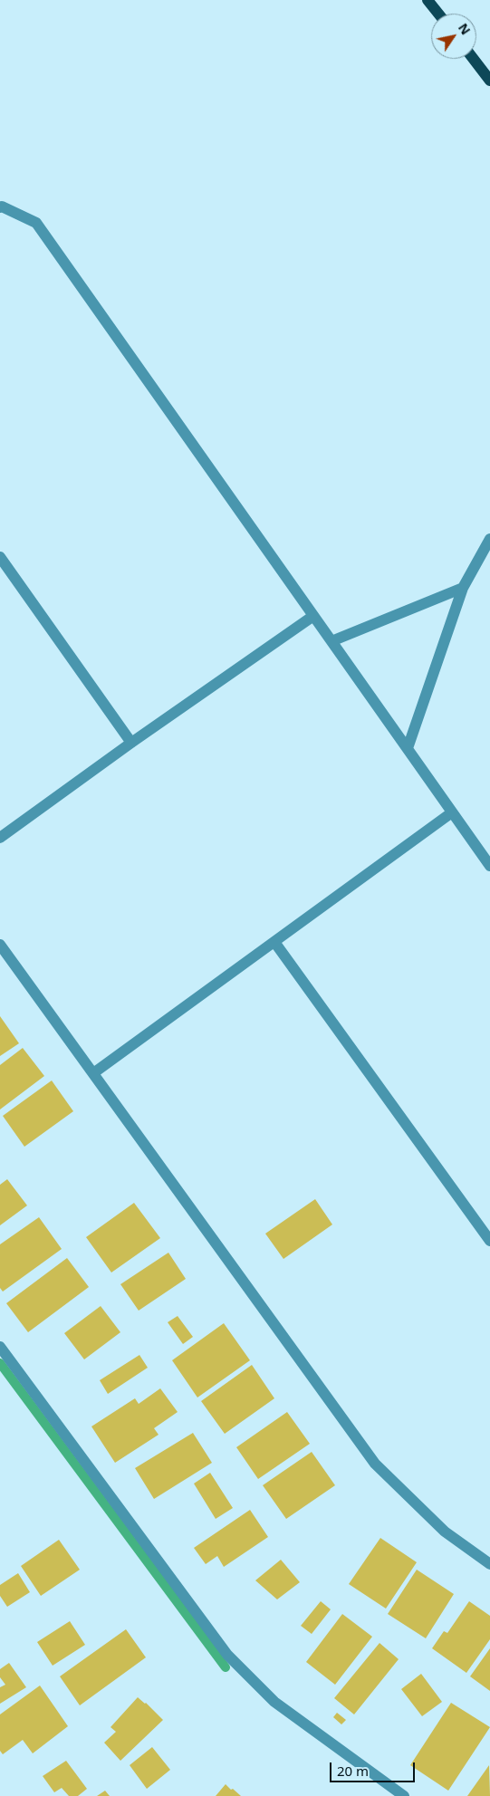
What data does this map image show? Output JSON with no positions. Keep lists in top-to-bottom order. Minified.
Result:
{"scale_bar":"20 m","north":"top right"}
